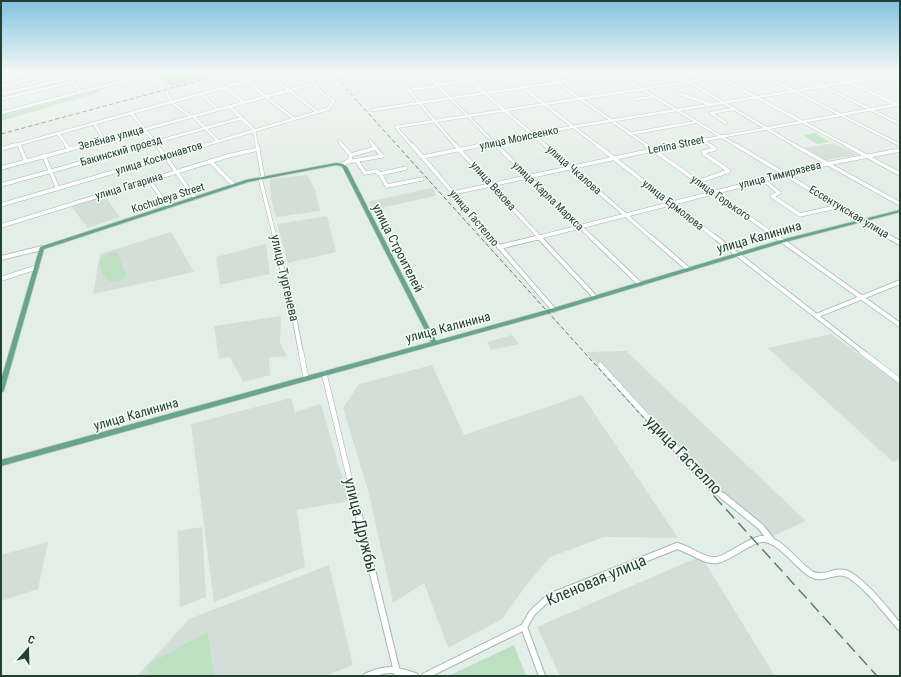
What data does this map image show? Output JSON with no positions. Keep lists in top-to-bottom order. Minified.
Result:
{"streets":{"main road":["Kochubeya Street","улица Калинина","улица Строителей"],"street":["Зелёная улица","улица Моисеенко","Lenina Street","Бакинский проезд","улица Космонавтов","улица Чкалова","улица Тимирязева","улица Гагарина","улица Вехова","улица Карла Маркса","улица Горького","улица Ермолова","Ессентукская улица","улица Гастелло","улица Тургенева","удица Гастелло","улица Дружбы","Кленовая улица"]},"crossings":[["улица Моисеенко","улица Чкалова"],["улица Моисеенко","улица Вехова"],["улица Моисеенко","улица Карла Маркса"],["улица Моисеенко","улица Горького"],["улица Моисеенко","улица Ермолова"],["улица Моисеенко","Ессентукская улица"],["улица Моисеенко","улица Гастелло"],["Lenina Street","улица Чкалова"],["Lenina Street","улица Вехова"],["Lenina Street","улица Карла Маркса"],["Lenina Street","улица Горького"],["Lenina Street","улица Ермолова"],["Lenina Street","Ессентукская улица"],["Lenina Street","улица Гастелло"],["улица Космонавтов","улица Тургенева"],["улица Чкалова","улица Тимирязева"],["улица Чкалова","улица Калинина"],["улица Тимирязева","улица Вехова"],["улица Тимирязева","улица Карла Маркса"],["улица Тимирязева","улица Горького"],["улица Тимирязева","улица Ермолова"],["улица Тимирязева","Ессентукская улица"],["улица Тимирязева","улица Гастелло"],["улица Гагарина","улица Тургенева"],["улица Вехова","улица Гастелло"],["улица Вехова","улица Калинина"],["улица Карла Маркса","улица Калинина"],["Kochubeya Street","улица Строителей"],["Kochubeya Street","улица Тургенева"],["улица Горького","улица Калинина"],["улица Ермолова","улица Калинина"],["Ессентукская улица","улица Калинина"],["улица Гастелло","улица Калинина"],["улица Калинина","улица Строителей"],["улица Калинина","улица Тургенева"],["улица Калинина","улица Дружбы"],["удица Гастелло","Кленовая улица"]],"north":"top"}
